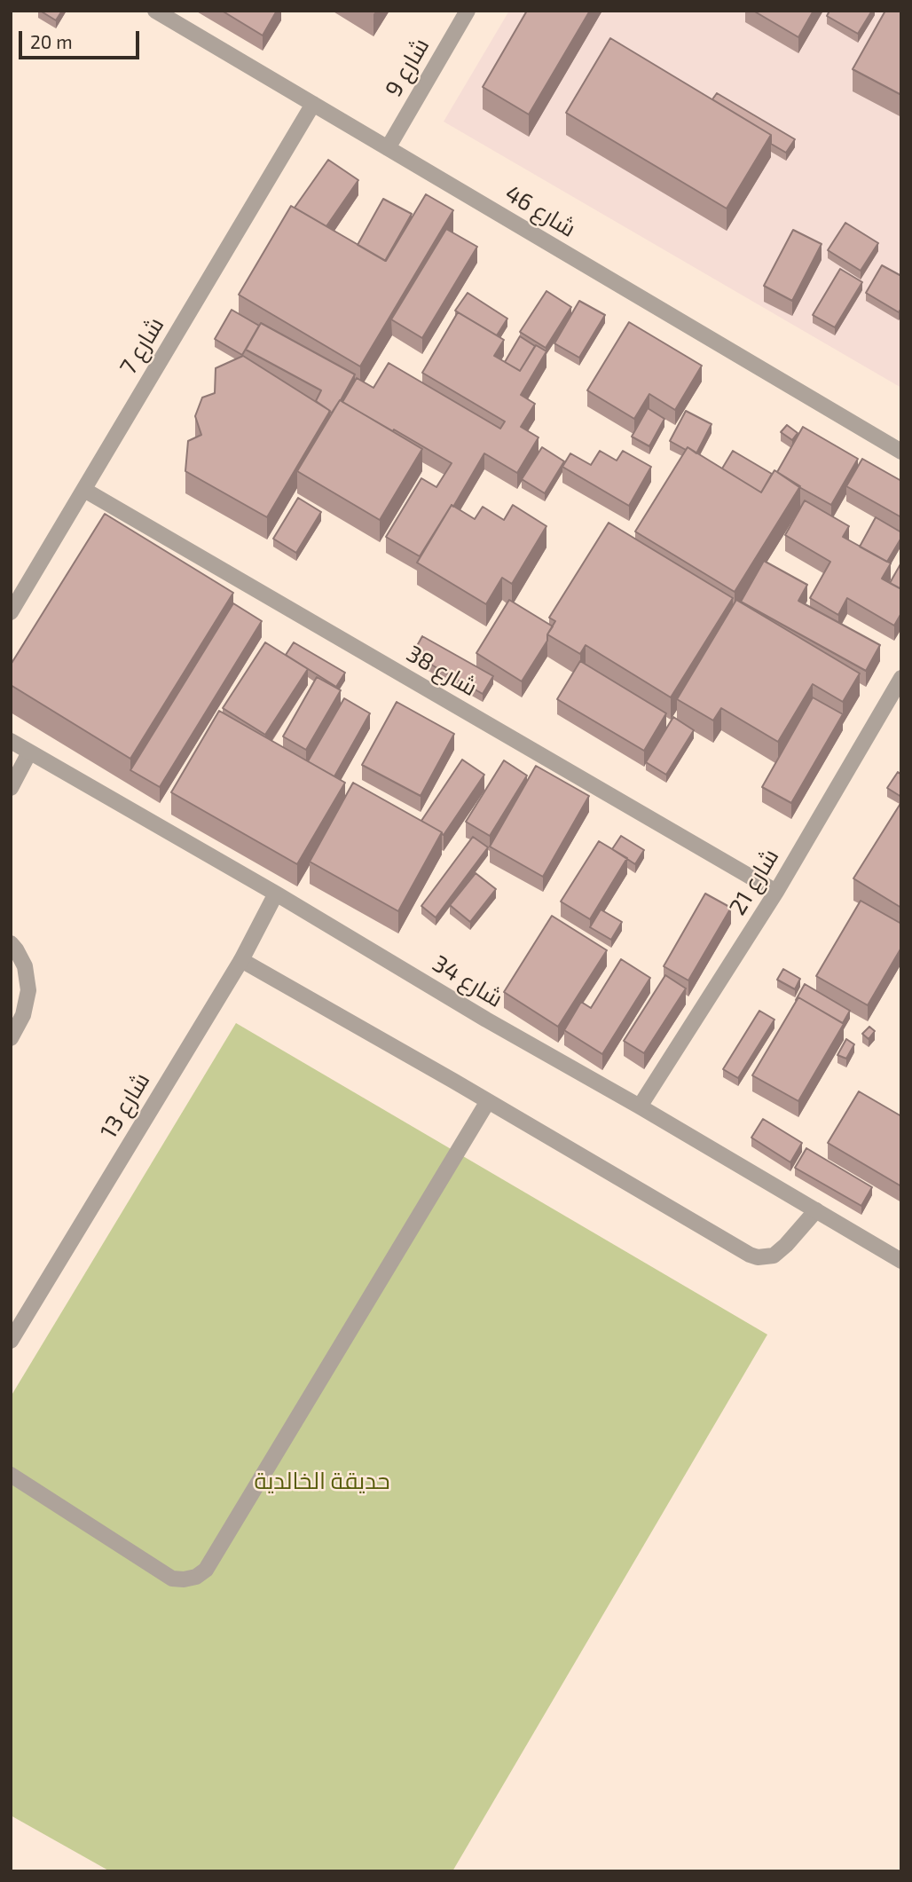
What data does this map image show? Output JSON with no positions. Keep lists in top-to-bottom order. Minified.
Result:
{"streets":{"street":["شارع 9","شارع 46","شارع 7","شارع 38","شارع 21","شارع 34","شارع 13"]},"crossings":[["شارع 9","شارع 46"],["شارع 46","شارع 7"],["شارع 7","شارع 38"],["شارع 38","شارع 21"],["شارع 21","شارع 34"],["شارع 34","شارع 13"]],"parks":["حديقة الخالدية"],"scale_bar":"20 m"}
